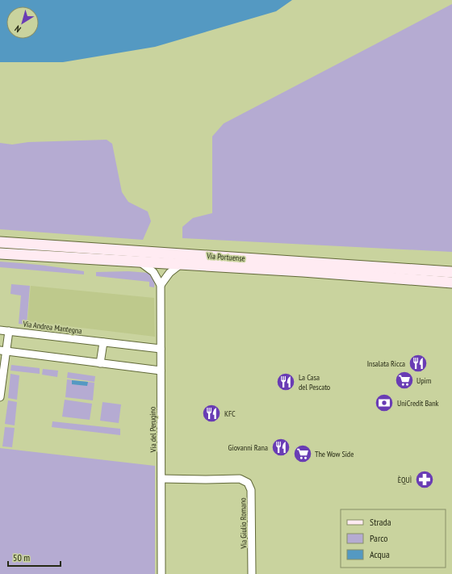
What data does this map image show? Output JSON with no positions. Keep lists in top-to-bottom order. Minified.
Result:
{"streets":{"street":["Via Portuense","Via Andrea Mantegna","Via del Perugino","Via Giulio Romano"]},"crossings":[["Via Andrea Mantegna","Via del Perugino"],["Via del Perugino","Via Giulio Romano"]],"places":{"restaurant":["Insalata Ricca","La Casa del Pescato","KFC","Giovanni Rana"],"supermarket":["Upim","The Wow Side"],"bank":["UniCredit Bank"],"pharmacy":["ÈQUÌ"]},"legend":["Strada","Parco","Acqua"],"scale_bar":"50 m","north":"bottom left"}
